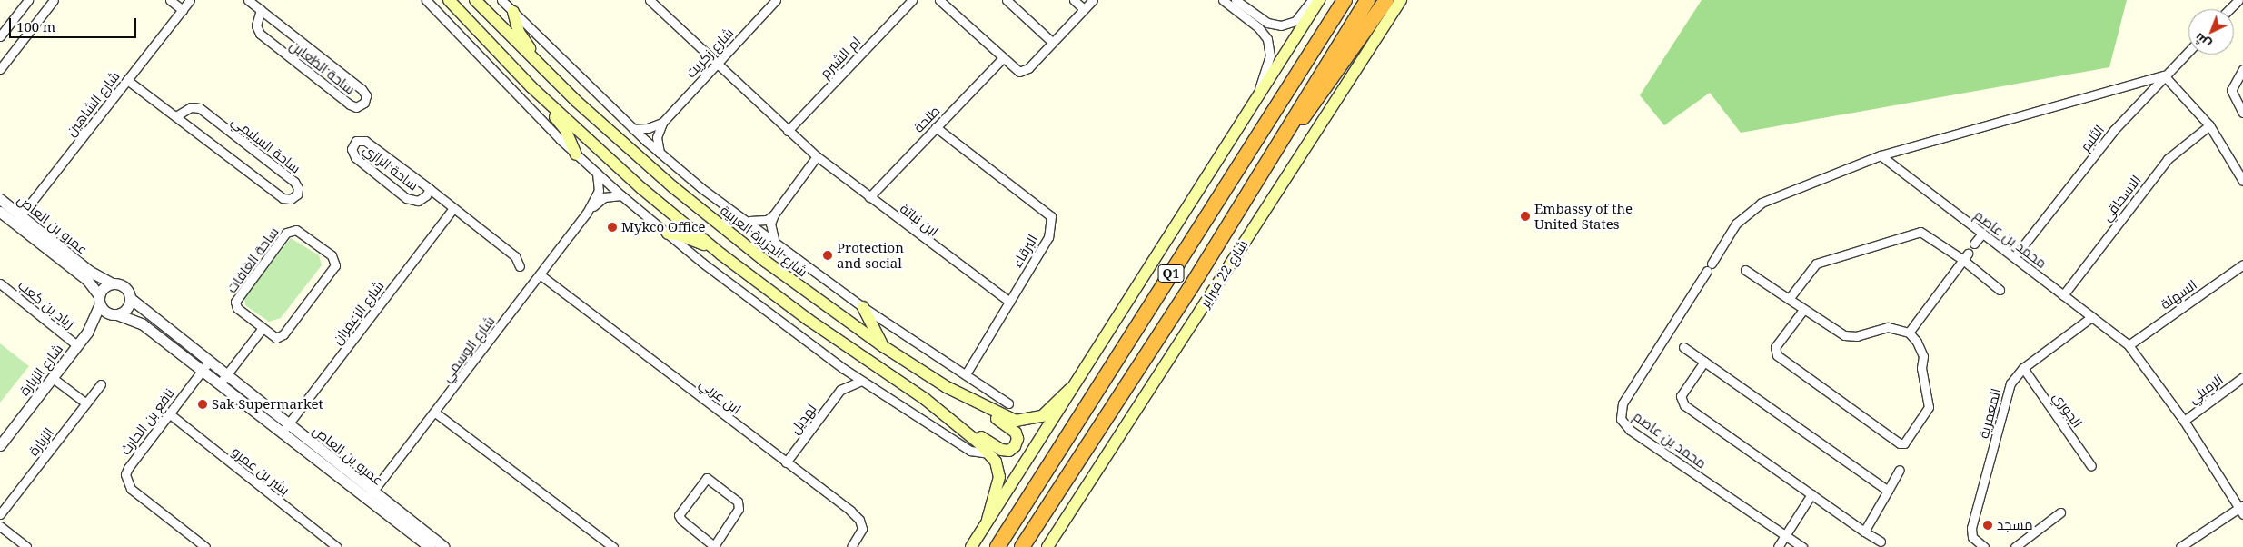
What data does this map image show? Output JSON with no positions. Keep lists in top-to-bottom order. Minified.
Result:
{"streets":{"highway":["Q1","شارع 22 فبراير"],"main road":["شارع الجزيرة العربية"],"street":["شارع زكريت","ام الشبرم","ساحة الظعاين","شارع الشاهين","طلحة","الثليم","ساحة السليمي","ساحة الرازي","الاسحاقي","ابن نباتة","عمرو بن العاص","محمد بن عاصم","البرقاء","ساحة الغافات","السهلة","زياد بن كعب","شارع الزعفران","شارع الوسمي","شارع الزبارة","الرميلي","ابن عربي","الجوري","المعمرية","لهديل","نافع بن الحارث","الزبارة","بشر بن عمرو"]},"crossings":[["شارع زكريت","ابن نباتة"],["ام الشبرم","ابن نباتة"],["شارع الشاهين","ساحة السليمي"],["شارع الشاهين","عمرو بن العاص"],["طلحة","ابن نباتة"],["طلحة","البرقاء"],["الثليم","محمد بن عاصم"],["ساحة الرازي","شارع الزعفران"],["الاسحاقي","محمد بن عاصم"],["ابن نباتة","البرقاء"],["عمرو بن العاص","شارع الزعفران"],["عمرو بن العاص","شارع الوسمي"],["عمرو بن العاص","شارع الزبارة"],["عمرو بن العاص","نافع بن الحارث"],["محمد بن عاصم","السهلة"],["محمد بن عاصم","الرميلي"],["محمد بن عاصم","المعمرية"],["شارع الجزيرة العربية","البرقاء"],["زياد بن كعب","شارع الزبارة"],["شارع الوسمي","ابن عربي"],["ابن عربي","لهديل"],["الجوري","المعمرية"],["نافع بن الحارث","بشر بن عمرو"]],"places":["Embassy of the United States","Mykco Office","Protection and social","Sak Supermarket","مسجد"],"scale_bar":"100 m","north":"bottom left"}
